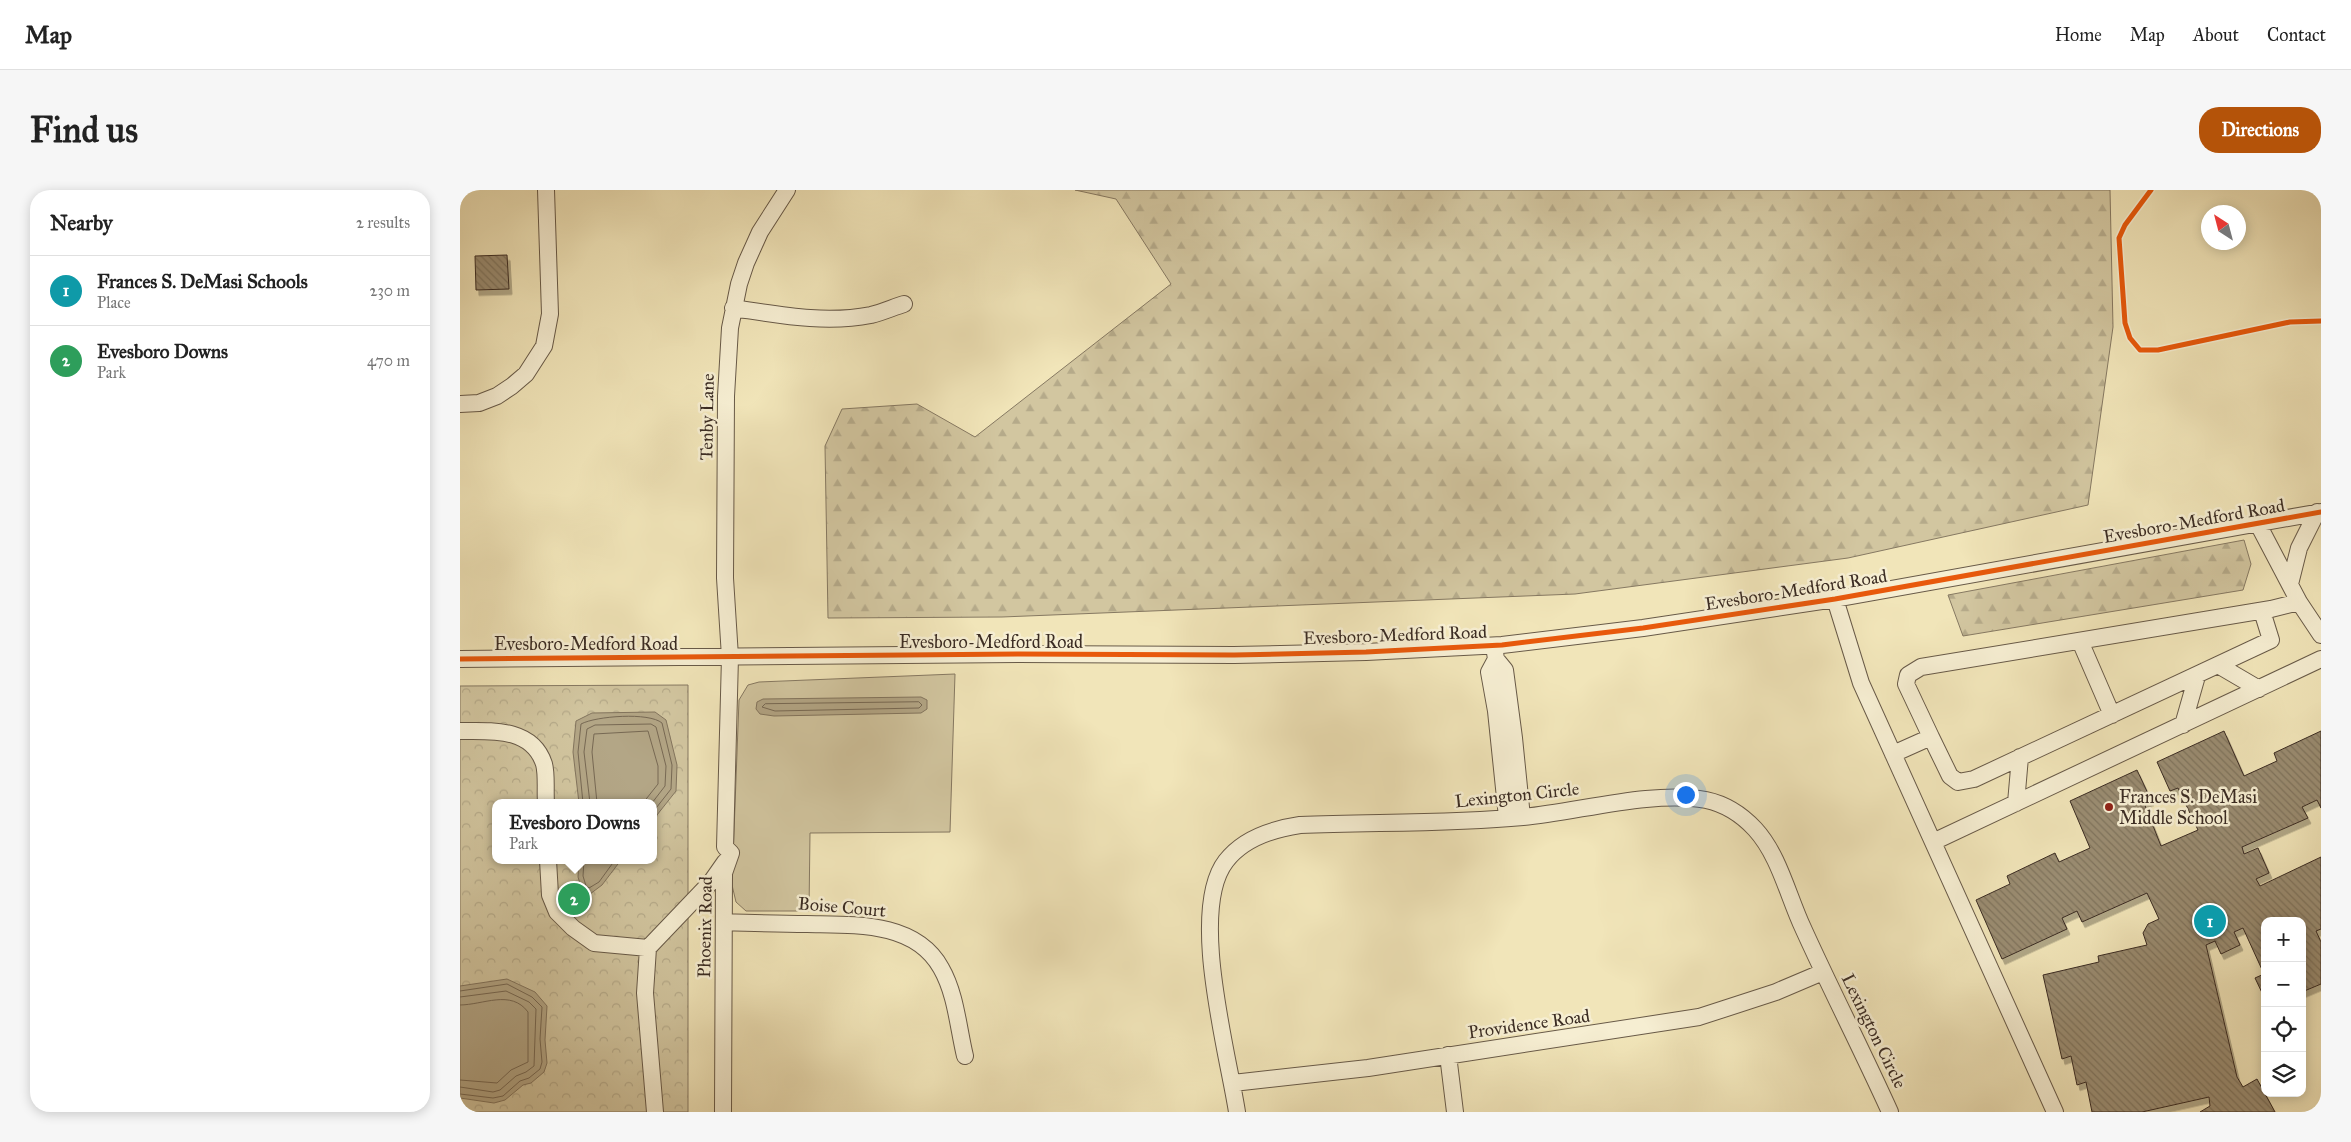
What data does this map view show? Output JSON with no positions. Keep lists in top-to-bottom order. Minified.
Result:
{"streets":{"street":["Tenby Lane","Evesboro-Medford Road","Lexington Circle","Boise Court","Phoenix Road","Providence Road"]},"crossings":[["Tenby Lane","Evesboro-Medford Road"],["Lexington Circle","Providence Road"],["Boise Court","Phoenix Road"]],"places":["Frances S. DeMasi Middle School"],"north":"top left","page":{"header":"Map","nav":["Home","Map","About","Contact"],"buttons":"Directions","title":"Find us","heading":["Nearby","2 results"],"list":[{"mark":"1","name":"Frances S. DeMasi Schools","note":"Place","value":"230 m"},{"mark":"2","name":"Evesboro Downs","note":"Park","value":"470 m"}],"popup":["Evesboro Downs","Park"],"pins":["2","1"],"map_buttons":["+","−"]}}
